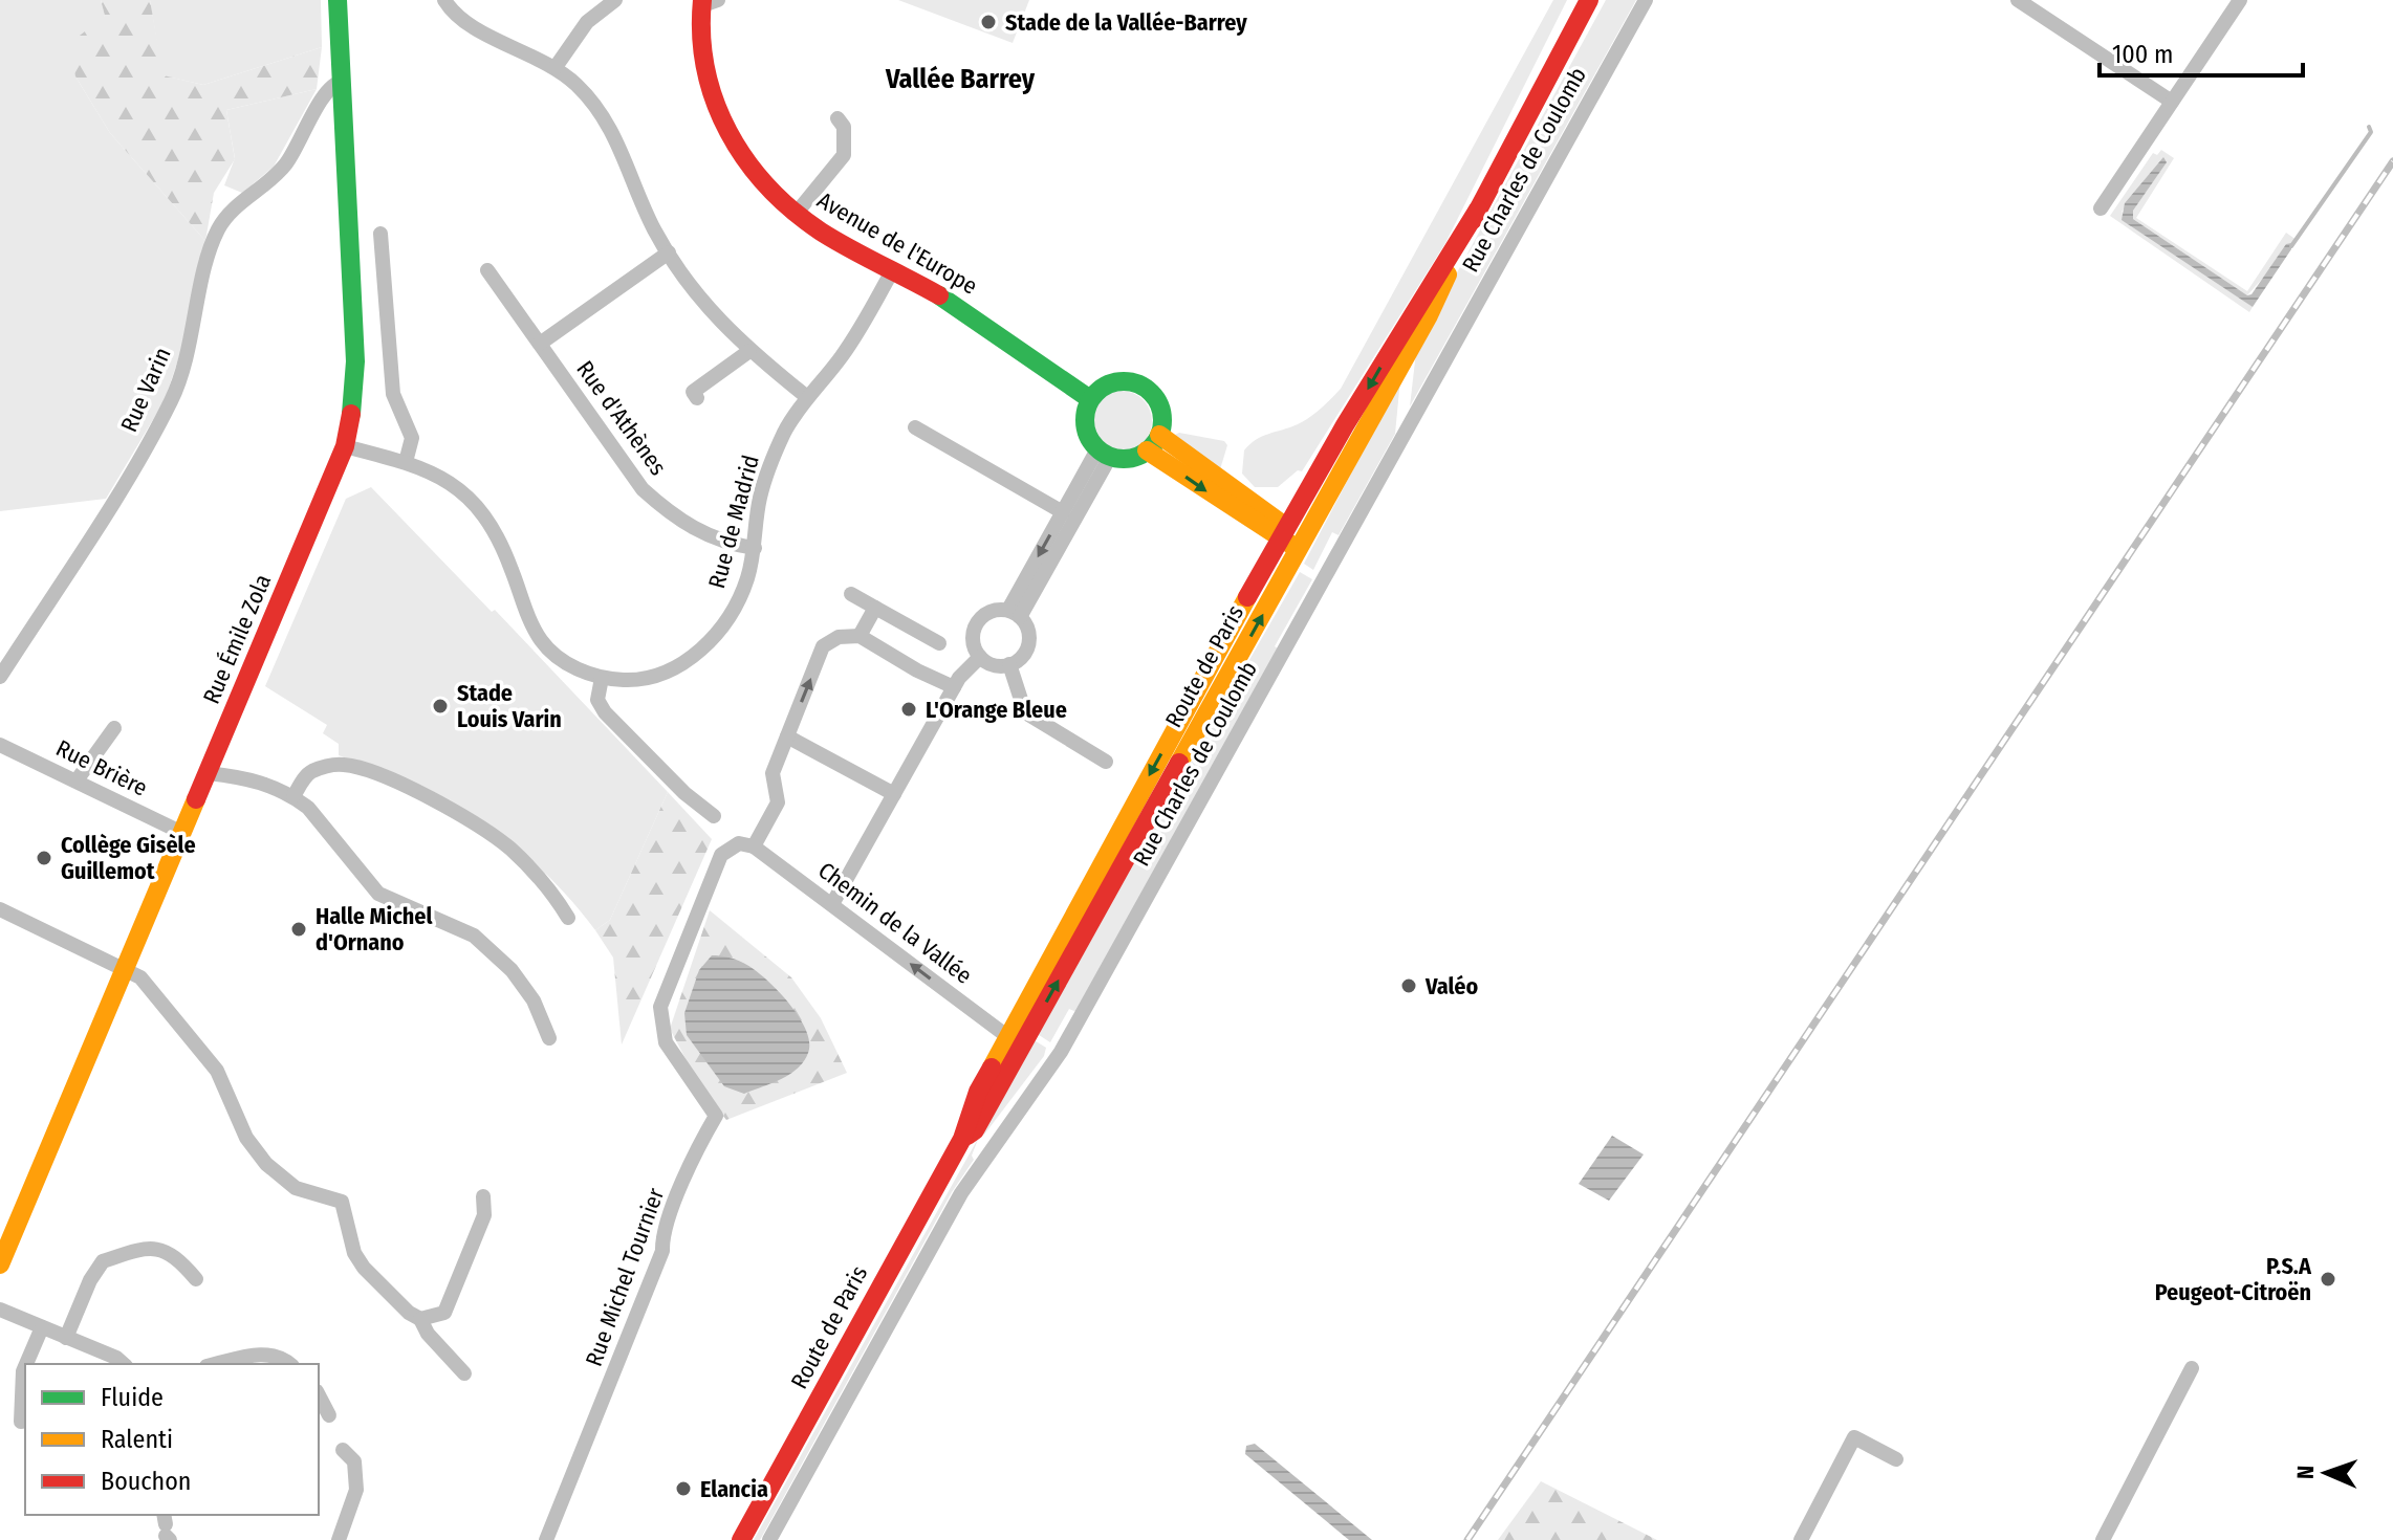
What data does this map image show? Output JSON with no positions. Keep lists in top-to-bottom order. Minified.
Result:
{"streets":{"main road":["Avenue de l'Europe","Rue Émile Zola","Route de Paris"],"street":["Rue Charles de Coulomb","Rue Varin","Rue d'Athènes","Rue de Madrid","Rue Brière","Chemin de la Vallée","Rue Michel Tournier"]},"crossings":[["Avenue de l'Europe","Rue de Madrid"],["Rue Varin","Rue Émile Zola"],["Rue d'Athènes","Rue de Madrid"],["Rue Émile Zola","Rue Brière"],["Route de Paris","Chemin de la Vallée"],["Chemin de la Vallée","Rue Michel Tournier"]],"one_way":["Chemin de la Vallée"],"districts":["Vallée Barrey"],"places":["Stade de la Vallée-Barrey","Stade Louis Varin","L'Orange Bleue","Collège Gisèle Guillemot","Halle Michel d'Ornano","Valéo","P.S.A Peugeot-Citroën","Elancia"],"legend":["Fluide","Ralenti","Bouchon"],"scale_bar":"100 m","north":"left"}
